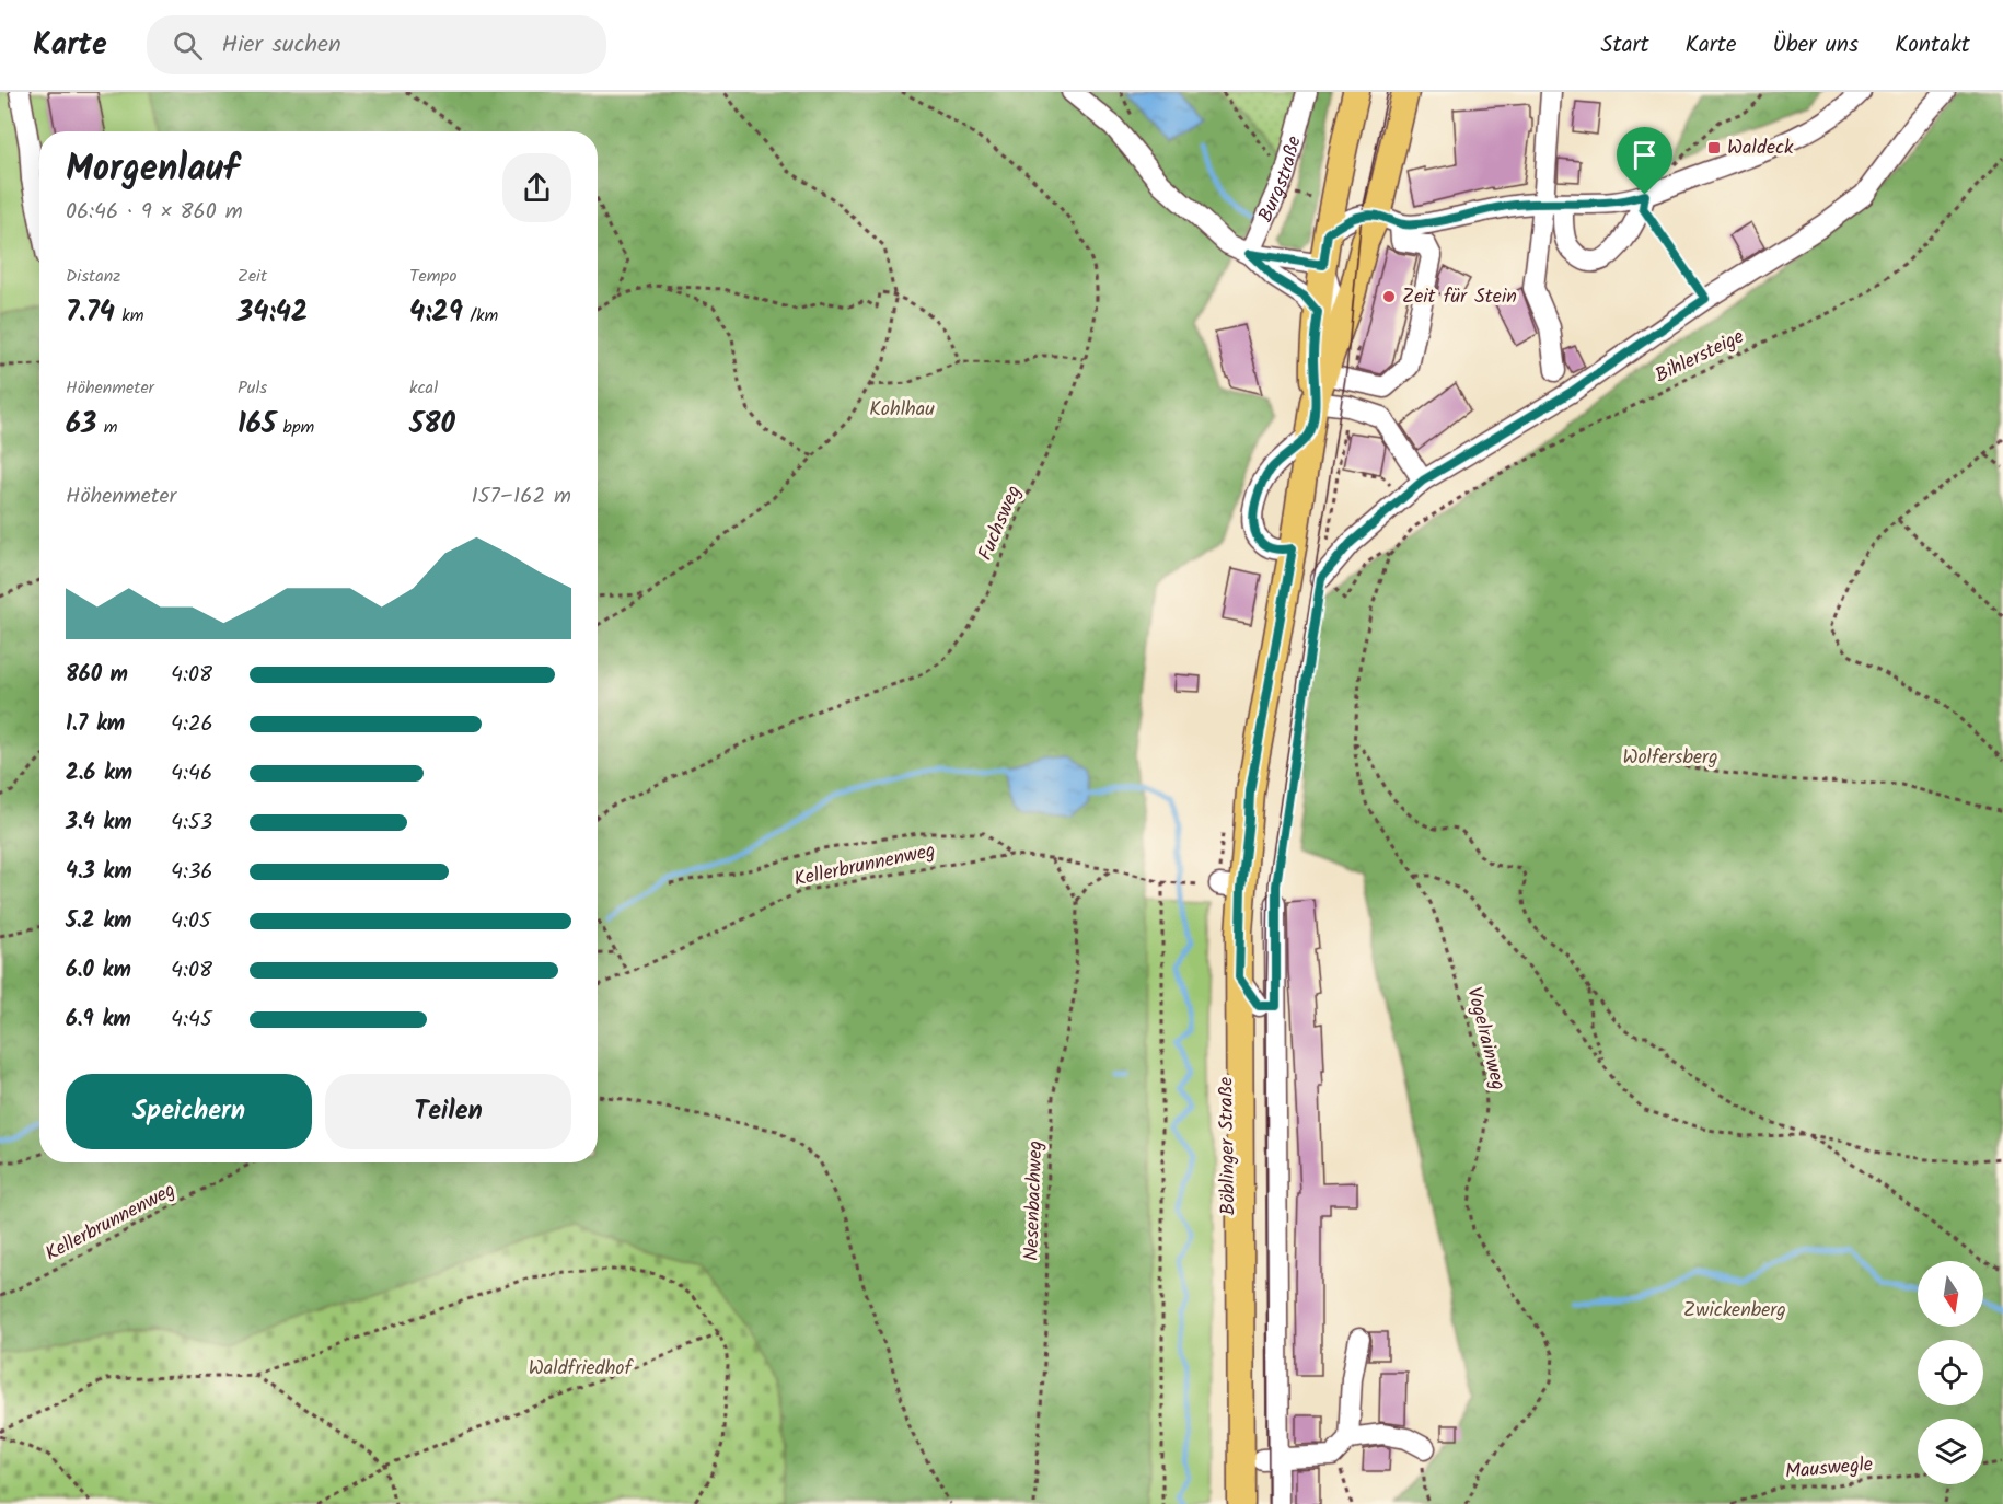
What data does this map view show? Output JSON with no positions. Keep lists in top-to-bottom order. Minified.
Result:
{"streets":{"main road":["Böblinger Straße"],"street":["Burgstraße"],"path":["Bihlersteige","Fuchsweg","Kellerbrunnenweg","Vogelrainweg","Nesenbachweg","Mauswegle"]},"crossings":[["Bihlersteige","Vogelrainweg"],["Kellerbrunnenweg","Böblinger Straße"]],"parks":["Kohlhau","Wolfersberg","Zwickenberg","Waldfriedhof"],"places":{"transit":["Waldeck"],"other":["Zeit für Stein"]},"north":"bottom","page":{"header":"Karte","search":"Hier suchen","nav":["Start","Karte","Über uns","Kontakt"],"heading":["Morgenlauf","06:46 · 9 × 860 m"],"stats":[["Distanz","7.74 km"],["Zeit","34:42"],["Tempo","4:29 /km"],["Höhenmeter","63 m"],["Puls","165 bpm"],["kcal","580"]],"chart":["Höhenmeter","157–162 m"],"list":[{"name":"860 m","note":"4:08"},{"name":"1.7 km","note":"4:26"},{"name":"2.6 km","note":"4:46"},{"name":"3.4 km","note":"4:53"},{"name":"4.3 km","note":"4:36"},{"name":"5.2 km","note":"4:05"},{"name":"6.0 km","note":"4:08"},{"name":"6.9 km","note":"4:45"}],"buttons":["Speichern","Teilen"]}}
